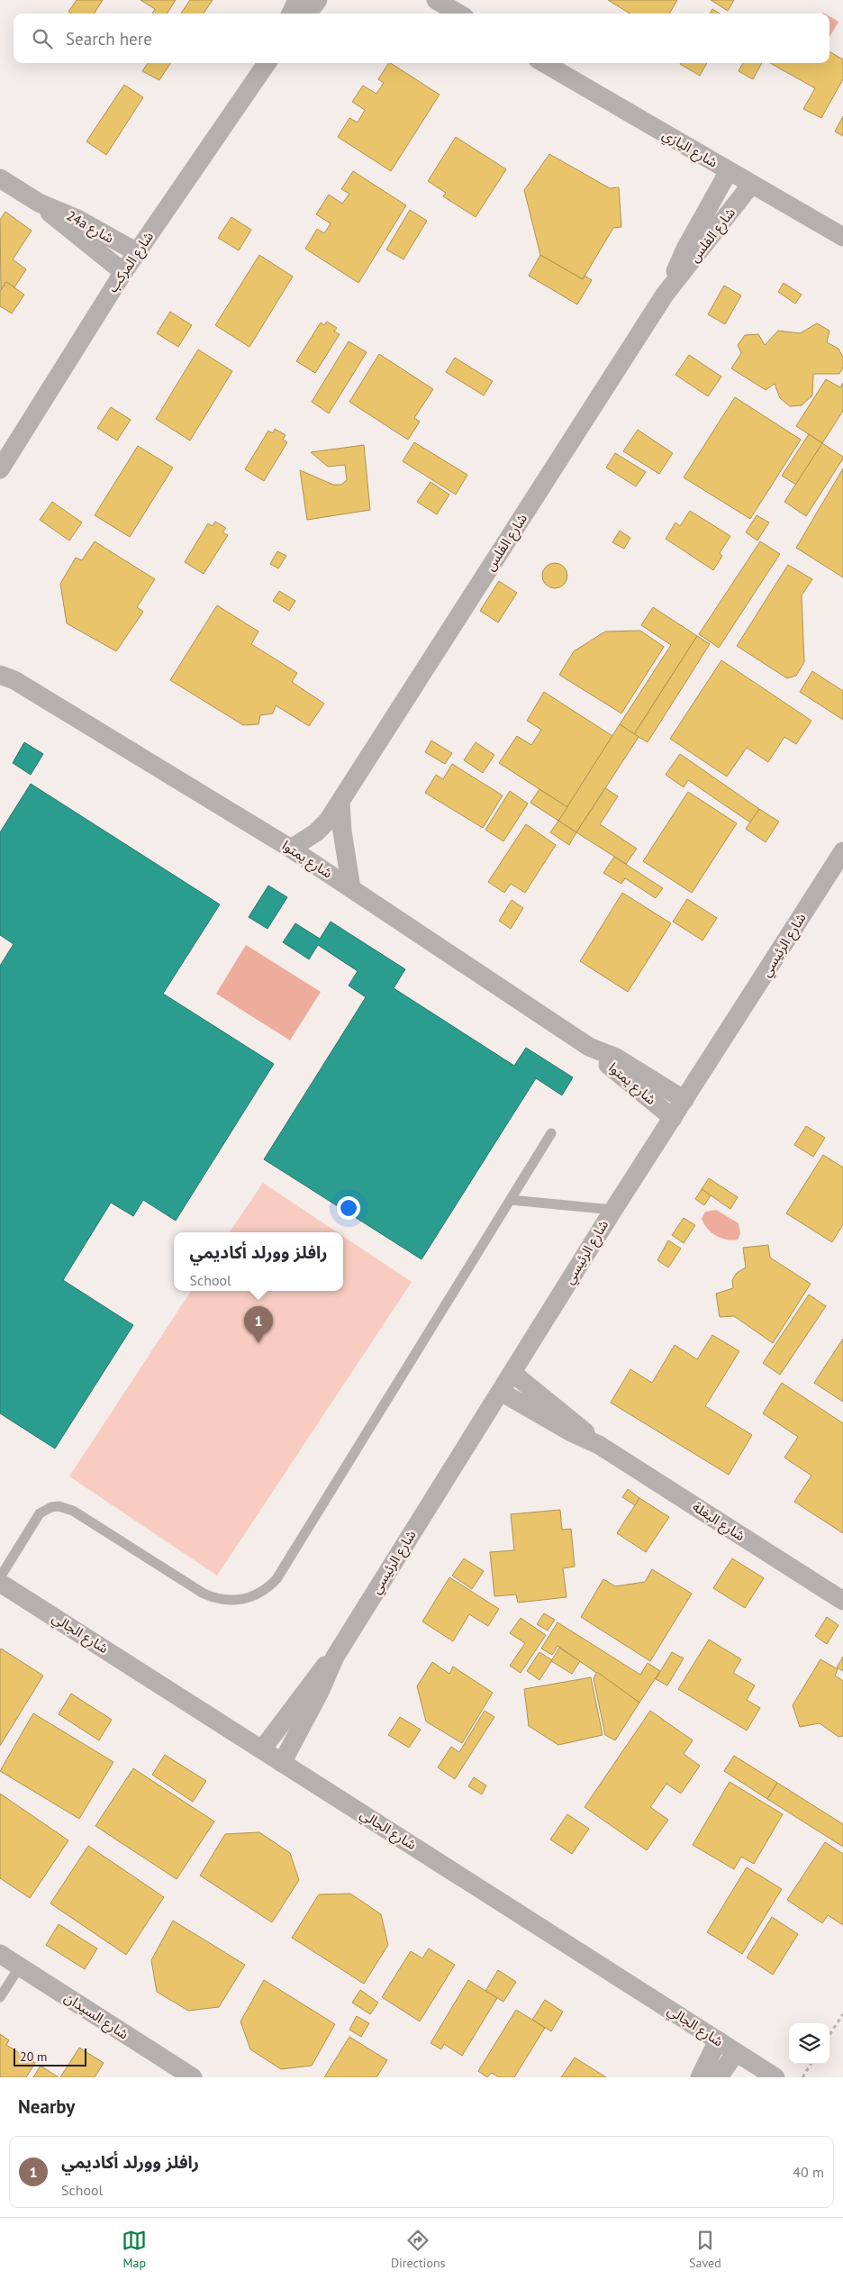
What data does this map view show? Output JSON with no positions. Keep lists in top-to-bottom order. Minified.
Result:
{"streets":{"street":["شارع اليازي","24a شارع","شارع الفلس","شارع المركب","شارع يمتوا","شارع الرئيسي","شارع البغلة","شارع الجالي","شارع السيدان"]},"crossings":[["شارع اليازي","شارع الفلس"],["24a شارع","شارع المركب"],["شارع الفلس","شارع يمتوا"],["شارع يمتوا","شارع الرئيسي"],["شارع الرئيسي","شارع البغلة"],["شارع الرئيسي","شارع الجالي"]],"scale_bar":"20 m","page":{"search":"Search here","popup":["رافلز وورلد أكاديمي","School"],"pins":"1","scale":"20 m","heading":"Nearby","list":[{"mark":"1","name":"رافلز وورلد أكاديمي","note":"School","value":"40 m"}],"nav":["Map","Directions","Saved"]}}
